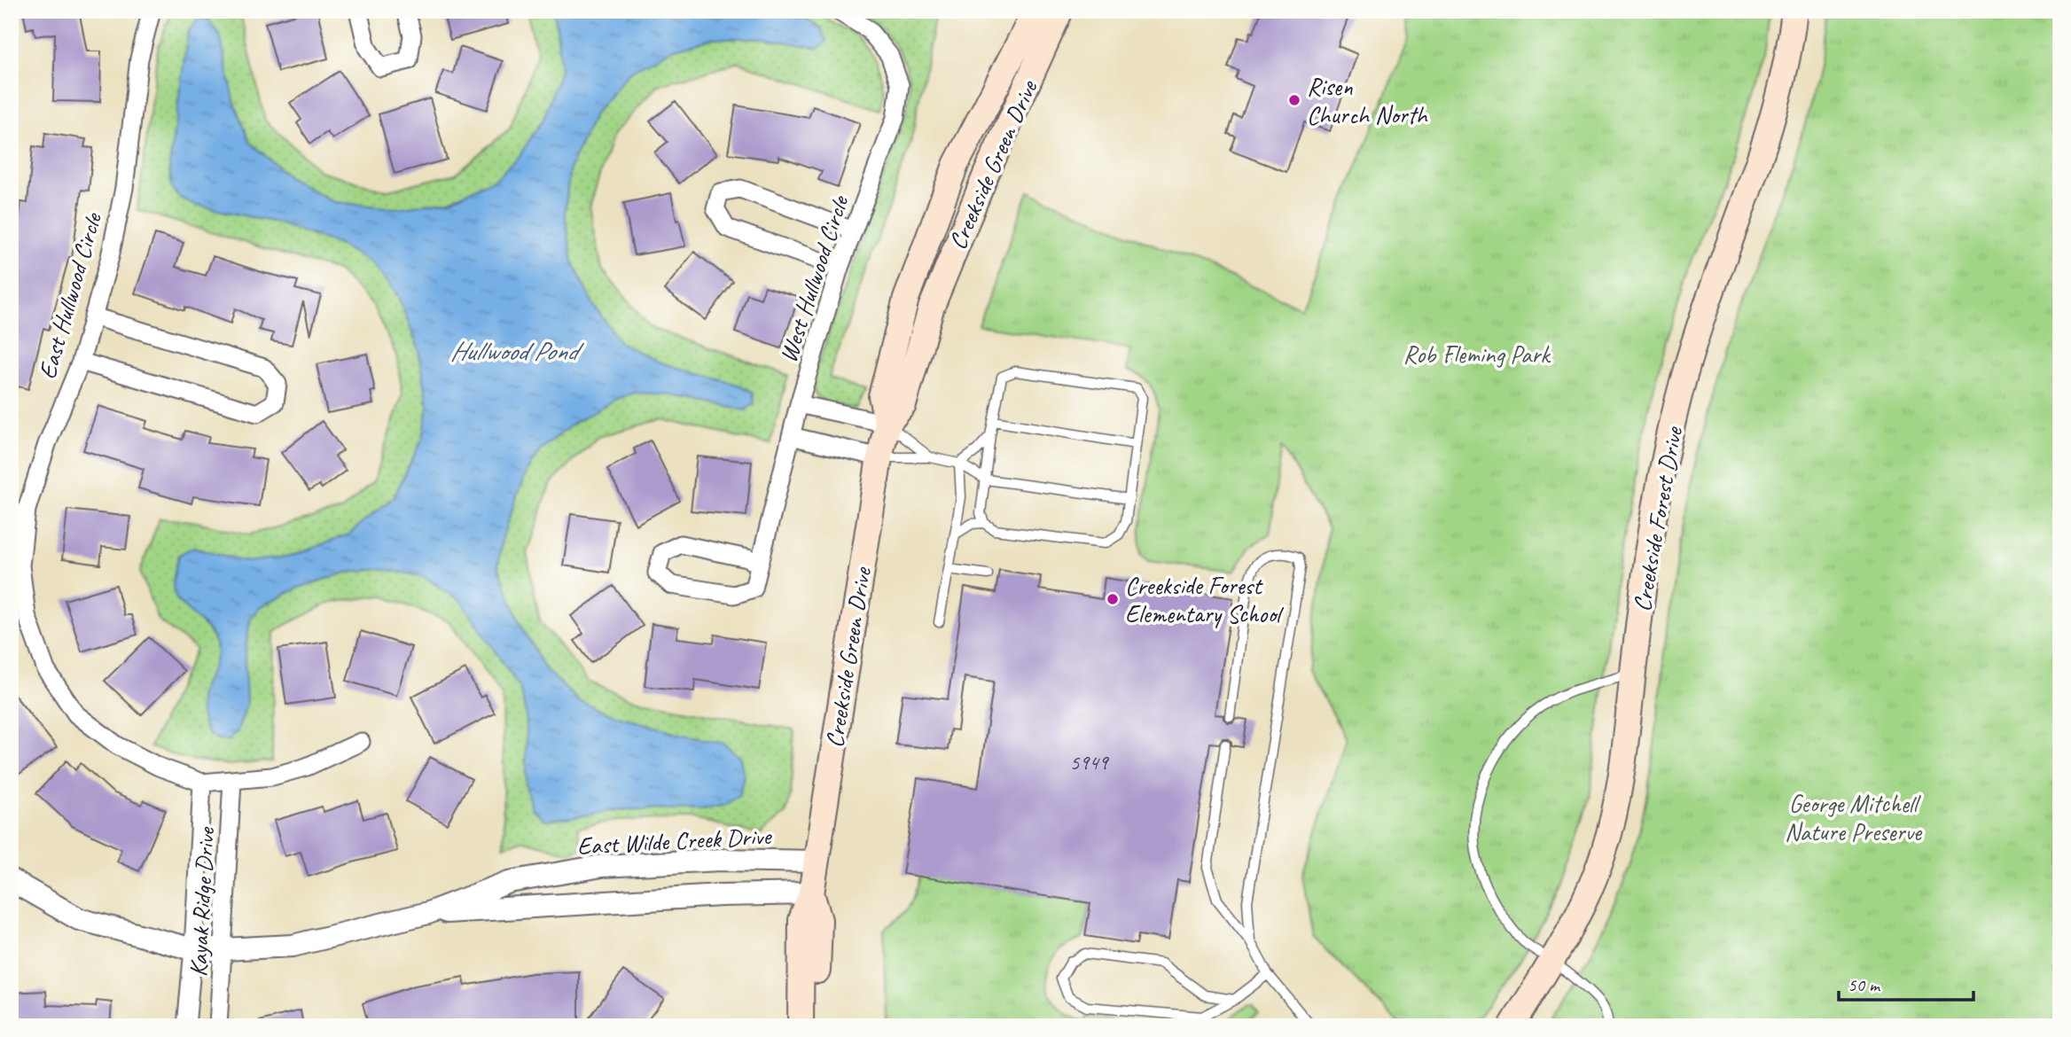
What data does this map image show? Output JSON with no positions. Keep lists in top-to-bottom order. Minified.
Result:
{"streets":{"main road":["Creekside Green Drive","Creekside Forest Drive"],"street":["West Hullwood Circle","East Hullwood Circle","East Wilde Creek Drive","Kayak Ridge Drive"]},"crossings":[["Creekside Green Drive","East Wilde Creek Drive"],["East Hullwood Circle","Kayak Ridge Drive"],["East Wilde Creek Drive","Kayak Ridge Drive"]],"water":["Hullwood Pond"],"parks":["Rob Fleming Park","George Mitchell Nature Preserve"],"places":["Risen Church North","Creekside Forest Elementary School"],"house_numbers":["5949"],"scale_bar":"50 m"}
